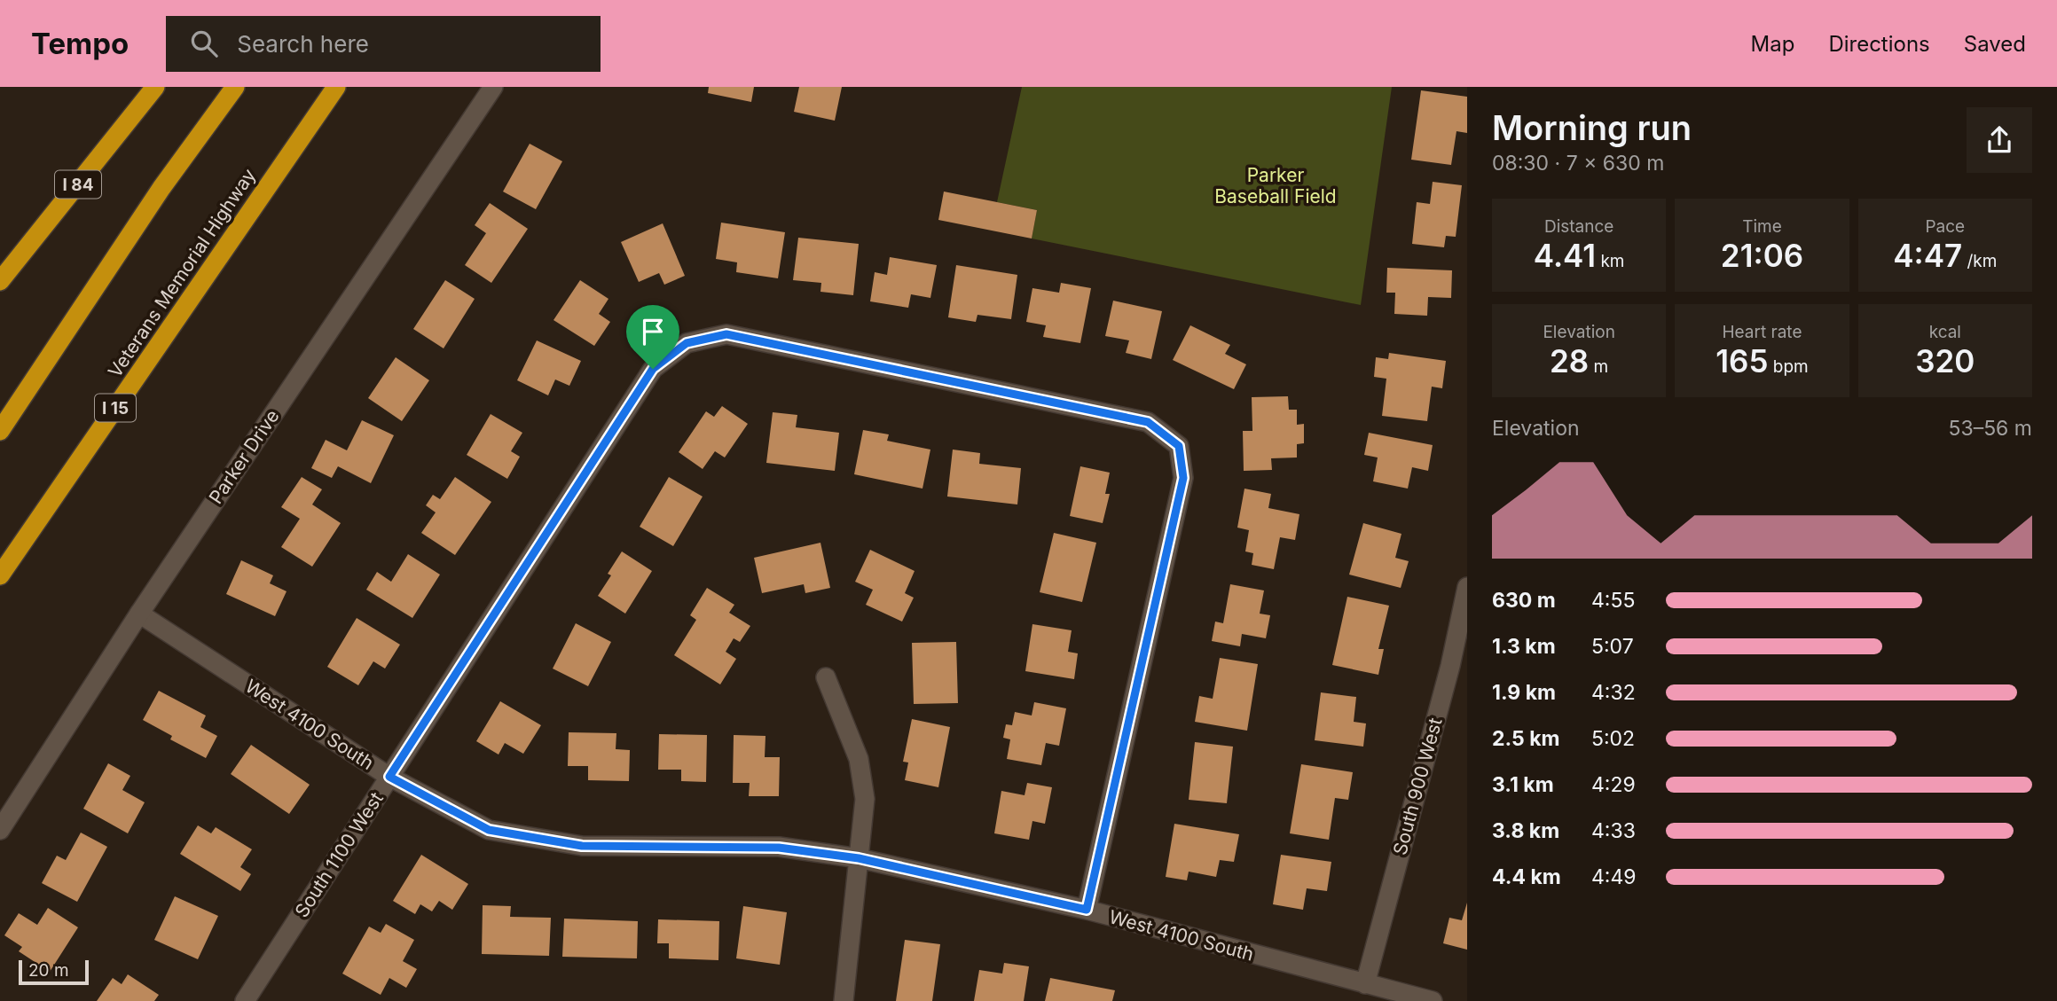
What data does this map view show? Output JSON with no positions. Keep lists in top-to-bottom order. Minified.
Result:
{"streets":{"highway":["I 84","Veterans Memorial Highway","I 15"],"street":["Parker Drive","West 4100 South","South 900 West","South 1100 West"]},"crossings":[["Parker Drive","West 4100 South"],["West 4100 South","South 900 West"],["West 4100 South","South 1100 West"]],"parks":["Parker Baseball Field"],"scale_bar":"20 m","page":{"header":"Tempo","search":"Search here","nav":["Map","Directions","Saved"],"heading":["Morning run","08:30 · 7 × 630 m"],"stats":[["Distance","4.41 km"],["Time","21:06"],["Pace","4:47 /km"],["Elevation","28 m"],["Heart rate","165 bpm"],["kcal","320"]],"chart":["Elevation","53–56 m"],"list":[{"name":"630 m","note":"4:55"},{"name":"1.3 km","note":"5:07"},{"name":"1.9 km","note":"4:32"},{"name":"2.5 km","note":"5:02"},{"name":"3.1 km","note":"4:29"},{"name":"3.8 km","note":"4:33"},{"name":"4.4 km","note":"4:49"}],"scale":"20 m"}}
